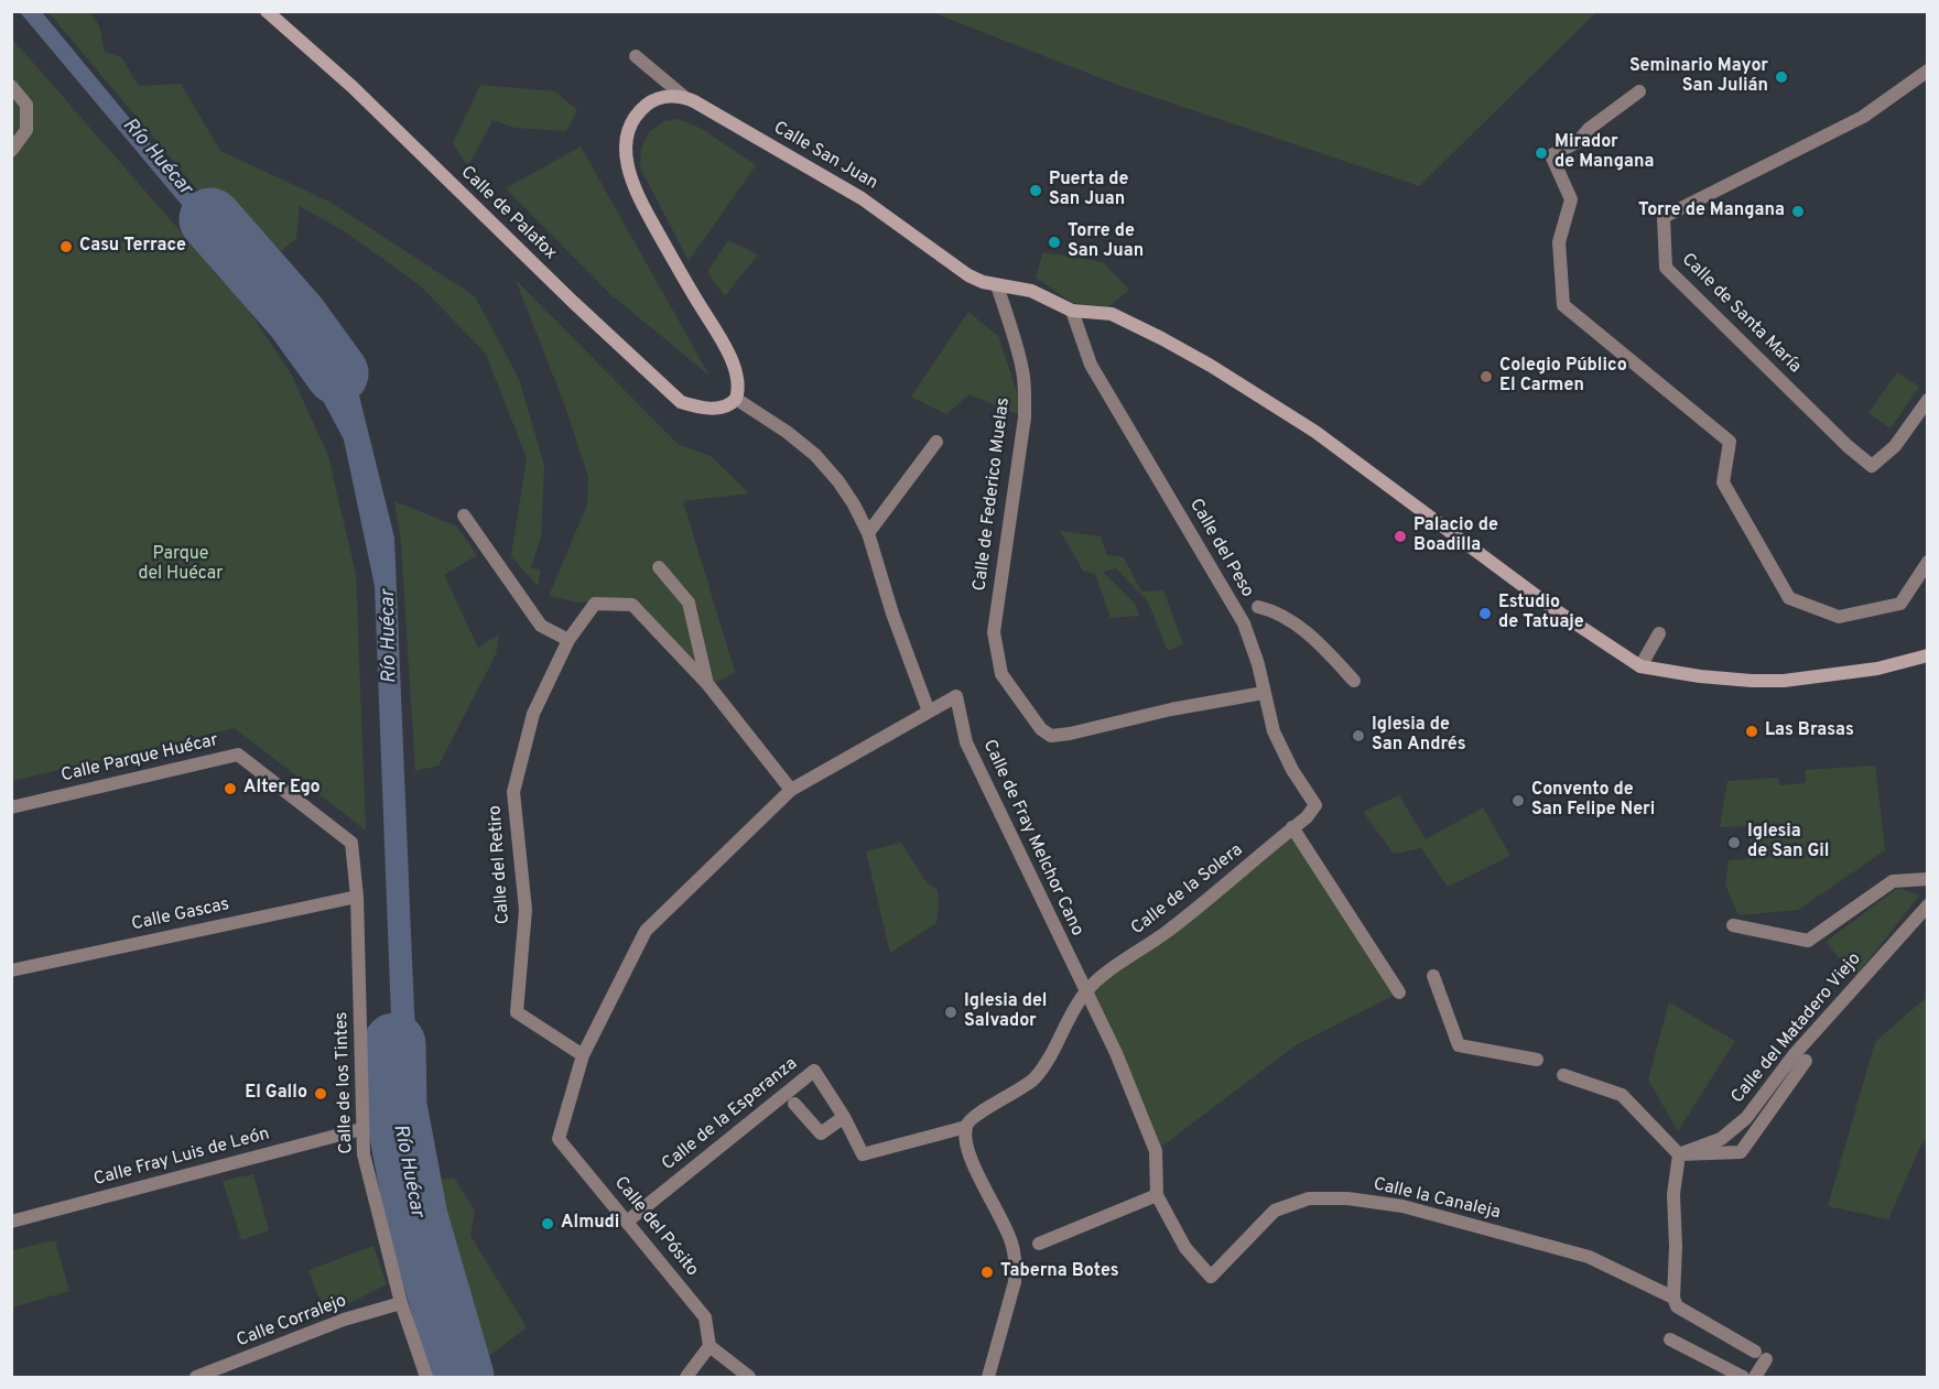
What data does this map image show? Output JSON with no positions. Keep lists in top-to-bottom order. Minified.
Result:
{"streets":{"street":["Calle San Juan","Calle de Palafox","Calle de Santa María","Calle de Federico Muelas","Calle del Peso","Calle Parque Huécar","Calle de Fray Melchor Cano","Calle del Retiro","Calle de la Solera","Calle Gascas","Calle del Matadero Viejo","Calle de los Tintes","Calle de la Esperanza","Calle Fray Luis de León","Calle la Canaleja","Calle del Pósito","Calle Corralejo"]},"crossings":[["Calle San Juan","Calle de Federico Muelas"],["Calle San Juan","Calle del Peso"],["Calle de Federico Muelas","Calle del Peso"],["Calle del Peso","Calle de la Solera"],["Calle Parque Huécar","Calle Gascas"],["Calle Parque Huécar","Calle de los Tintes"],["Calle de Fray Melchor Cano","Calle de la Solera"],["Calle de Fray Melchor Cano","Calle la Canaleja"],["Calle del Retiro","Calle del Pósito"],["Calle Gascas","Calle de los Tintes"],["Calle de los Tintes","Calle Fray Luis de León"],["Calle de los Tintes","Calle Corralejo"],["Calle de la Esperanza","Calle del Pósito"]],"water":["Río Huécar"],"parks":["Parque del Huécar"],"places":["Seminario Mayor San Julián","Mirador de Mangana","Puerta de San Juan","Torre de Mangana","Torre de San Juan","Casu Terrace","Colegio Público El Carmen","Palacio de Boadilla","Estudio de Tatuaje","Las Brasas","Iglesia de San Andrés","Alter Ego","Convento de San Felipe Neri","Iglesia de San Gil","Iglesia del Salvador","El Gallo","Almudi","Taberna Botes"]}
